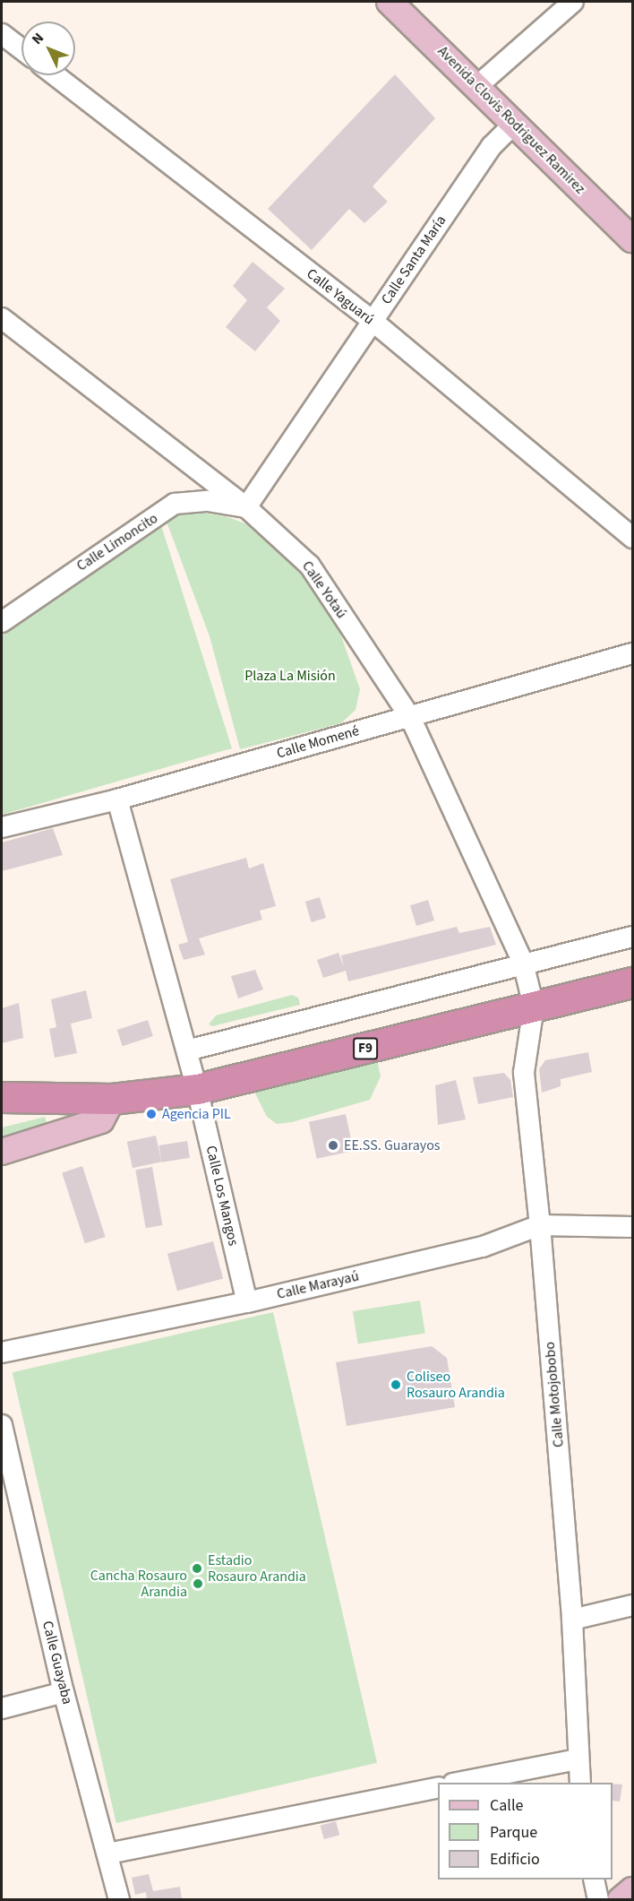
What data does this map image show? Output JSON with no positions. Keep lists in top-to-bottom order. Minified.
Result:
{"streets":{"highway":["F9"],"main road":["Avenida Clovis Rodriguez Ramirez"],"street":["Calle Santa María","Calle Yaguarú","Calle Limoncito","Calle Yotaú","Calle Momené","Calle Los Mangos","Calle Marayaú","Calle Motojobobo","Calle Guayaba"]},"crossings":[["Avenida Clovis Rodriguez Ramirez","Calle Santa María"],["Calle Santa María","Calle Yaguarú"],["Calle Santa María","Calle Limoncito"],["Calle Santa María","Calle Yotaú"],["Calle Limoncito","Calle Yotaú"],["Calle Yotaú","Calle Momené"],["Calle Yotaú","F9"],["Calle Yotaú","Calle Motojobobo"],["Calle Momené","Calle Los Mangos"],["F9","Calle Los Mangos"],["F9","Calle Motojobobo"],["Calle Los Mangos","Calle Marayaú"],["Calle Marayaú","Calle Motojobobo"]],"parks":["Plaza La Misión"],"places":["Agencia PIL","EE.SS. Guarayos","Coliseo Rosauro Arandia","Estadio Rosauro Arandia","Cancha Rosauro Arandia"],"legend":["Calle","Parque","Edificio"],"north":"top left"}
